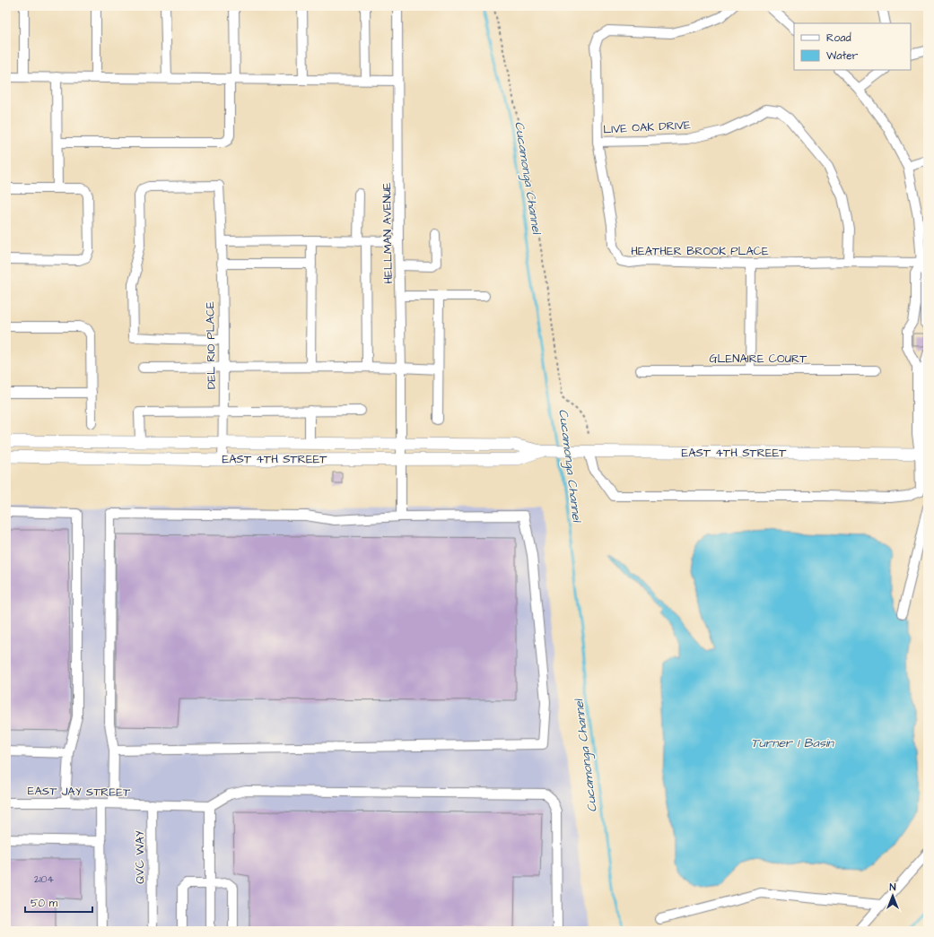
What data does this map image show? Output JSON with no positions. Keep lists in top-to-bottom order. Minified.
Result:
{"streets":{"main road":["EAST 4TH STREET"],"street":["LIVE OAK DRIVE","HELLMAN AVENUE","HEATHER BROOK PLACE","DEL RIO PLACE","GLENAIRE COURT","EAST JAY STREET","QVC WAY"]},"crossings":[["LIVE OAK DRIVE","HEATHER BROOK PLACE"],["HELLMAN AVENUE","EAST 4TH STREET"],["DEL RIO PLACE","EAST 4TH STREET"],["EAST JAY STREET","QVC WAY"]],"water":["Cucamonga Channel","Turner 1 Basin"],"house_numbers":["2104"],"legend":["Road","Water"],"scale_bar":"50 m","north":"top"}
